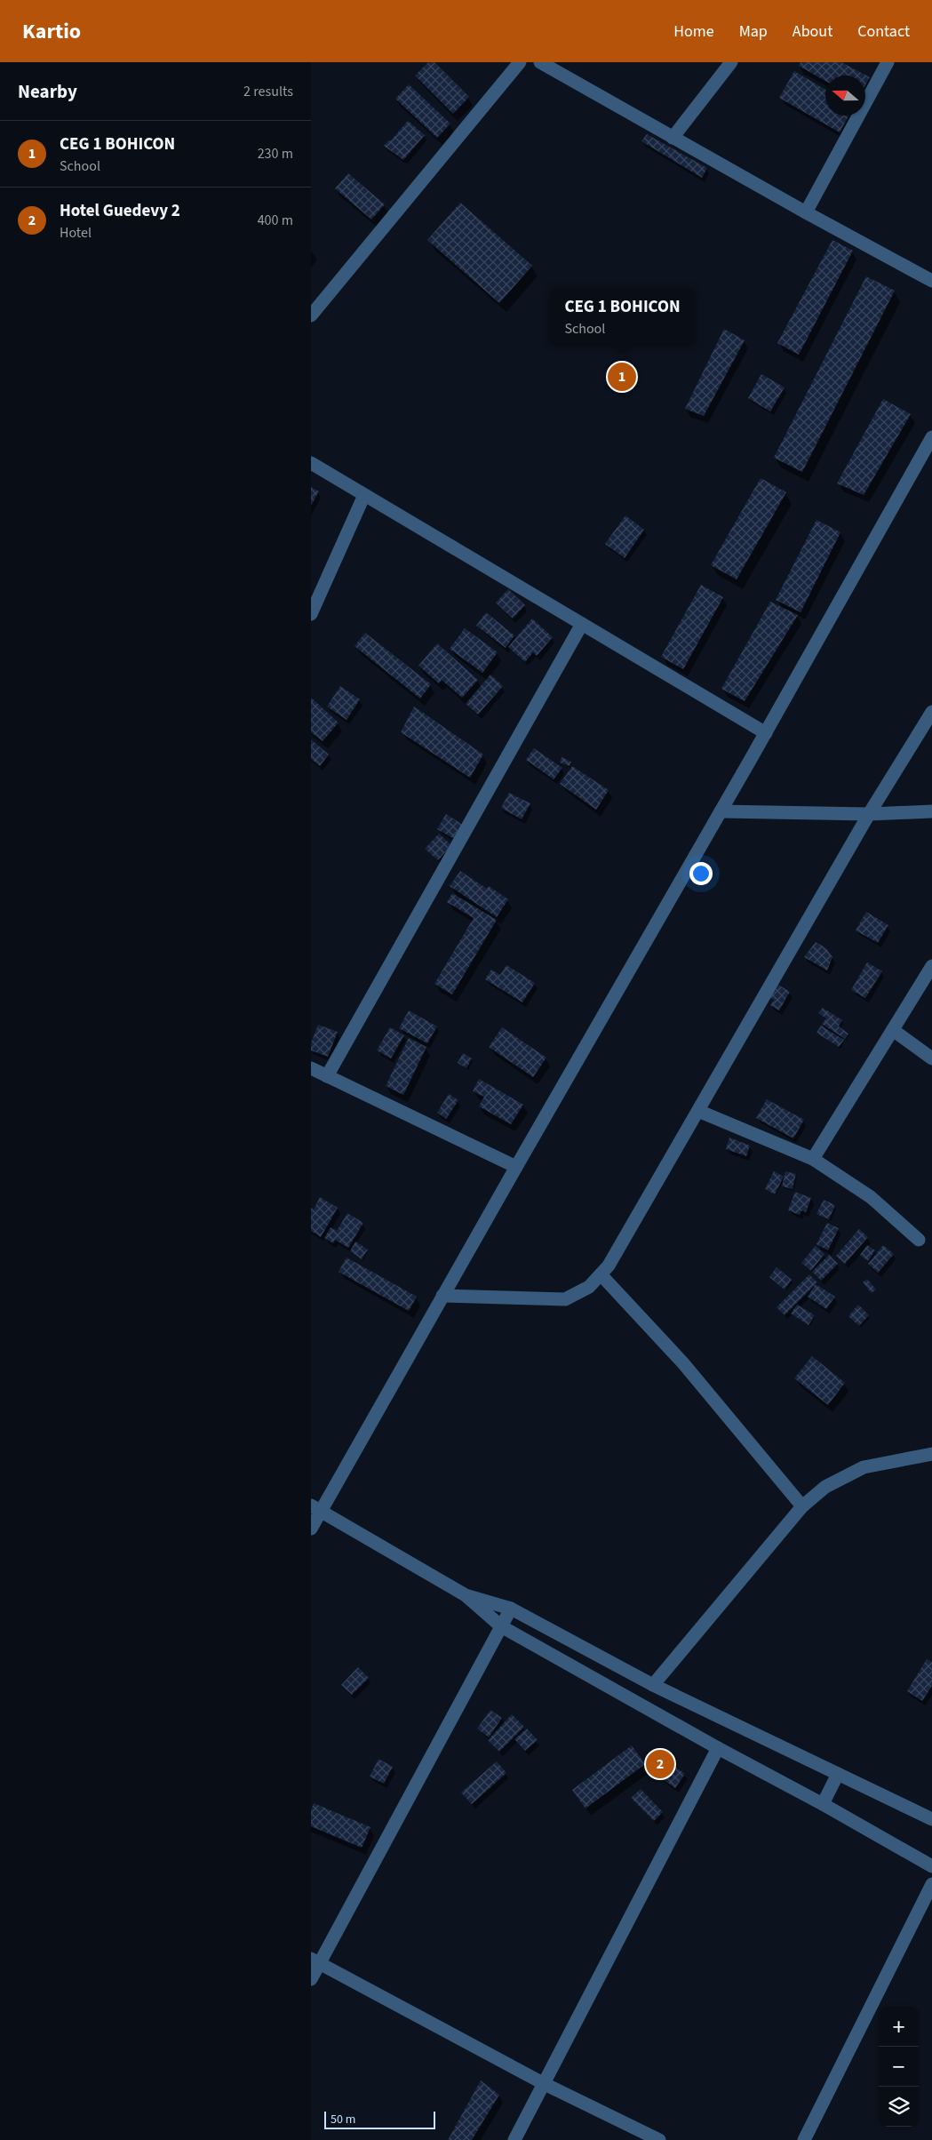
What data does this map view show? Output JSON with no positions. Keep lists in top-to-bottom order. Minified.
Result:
{"scale_bar":"50 m","north":"left","page":{"header":"Kartio","nav":["Home","Map","About","Contact"],"heading":["Nearby","2 results"],"list":[{"mark":"1","name":"CEG 1 BOHICON","note":"School","value":"230 m"},{"mark":"2","name":"Hotel Guedevy 2","note":"Hotel","value":"400 m"}],"popup":["CEG 1 BOHICON","School"],"pins":["1","2"],"map_buttons":["+","−"],"scale":"50 m"}}
